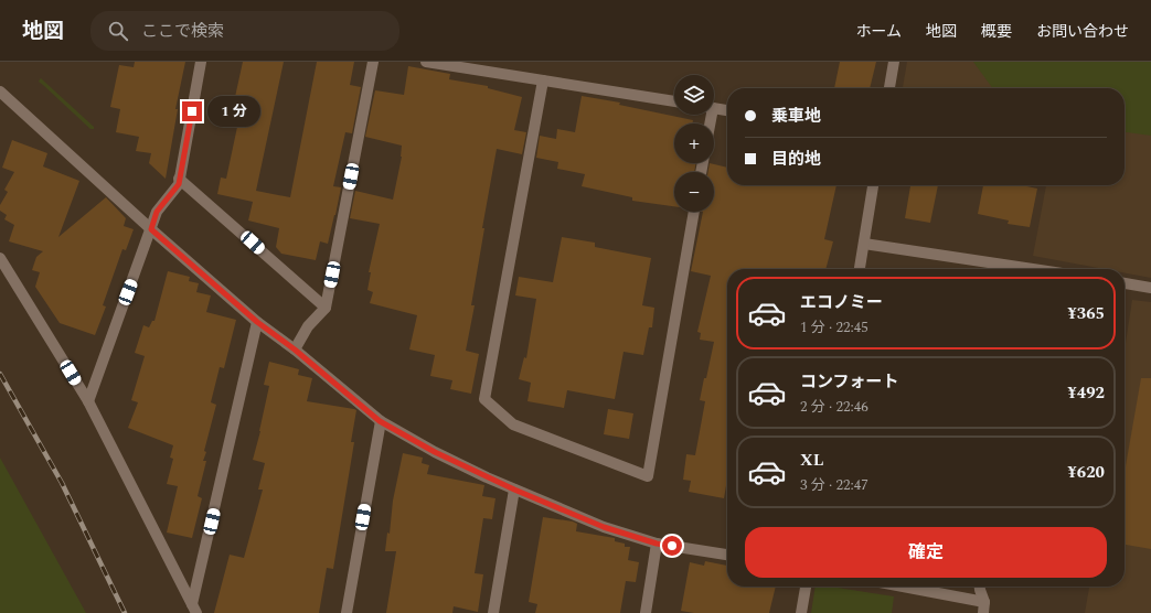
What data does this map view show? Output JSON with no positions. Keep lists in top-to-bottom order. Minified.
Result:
{"page":{"header":"地図","search":"ここで検索","nav":["ホーム","地図","概要","お問い合わせ"],"map_buttons":["+","−"],"banner":["乗車地","目的地"],"bubble":"1 分","list":[{"name":"エコノミー","note":"1 分 · 22:45","value":"¥365"},{"name":"コンフォート","note":"2 分 · 22:46","value":"¥492"},{"name":"XL","note":"3 分 · 22:47","value":"¥620"}],"buttons":"確定"}}
